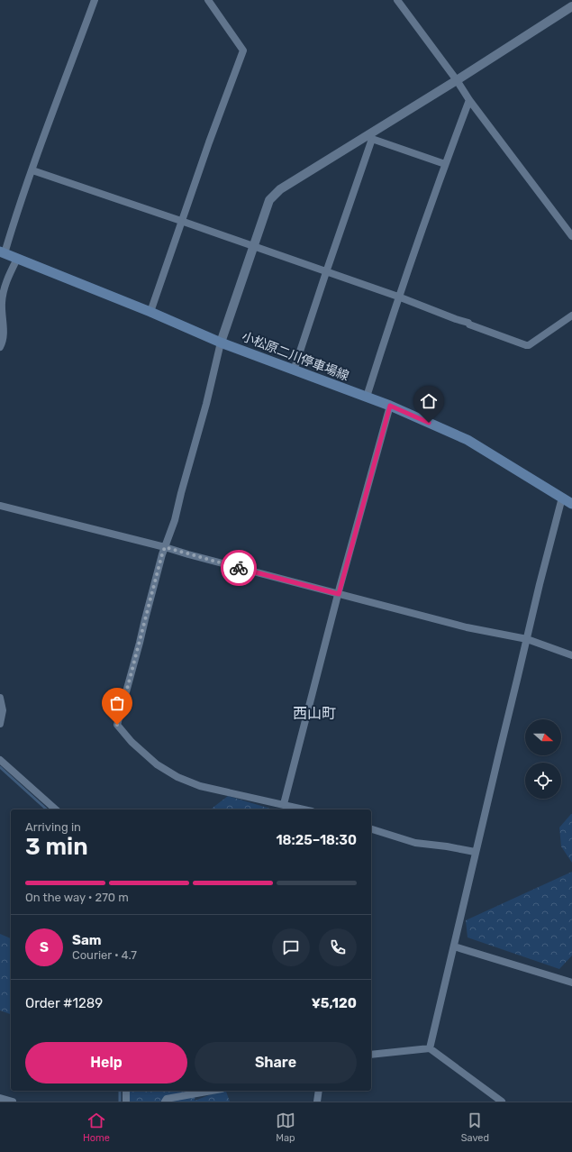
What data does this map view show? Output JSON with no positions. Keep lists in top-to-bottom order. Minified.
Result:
{"streets":{"main road":["小松原二川停車場線"]},"districts":["西山町"],"north":"right","page":{"heading":["3 min","Arriving in","18:25–18:30"],"panel":["Sam","Courier · 4.7","Order #1289","¥5,120"],"bar":"On the way · 270 m","round":"S","buttons":["Help","Share"],"tabs":["Home","Map","Saved"]}}
